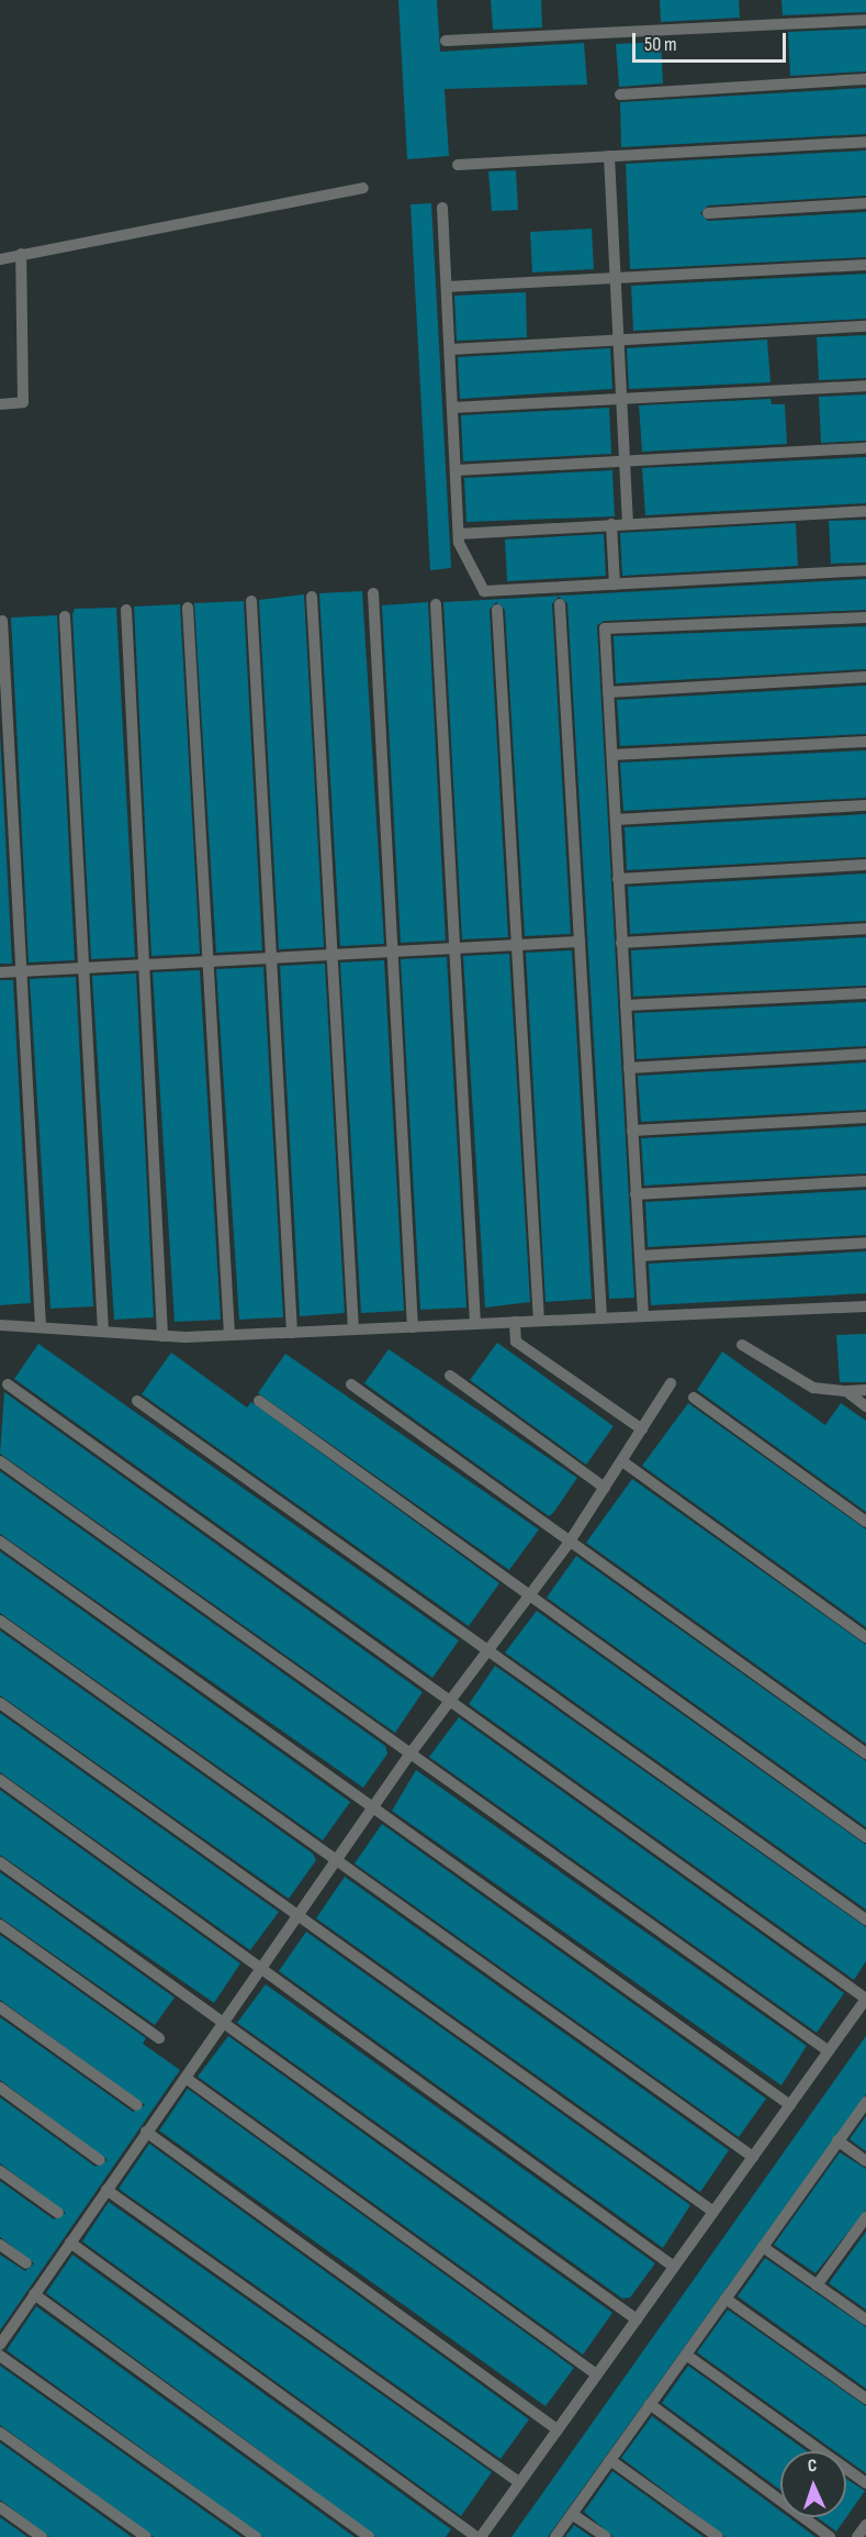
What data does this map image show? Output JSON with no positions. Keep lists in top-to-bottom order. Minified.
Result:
{"scale_bar":"50 m","north":"top"}
